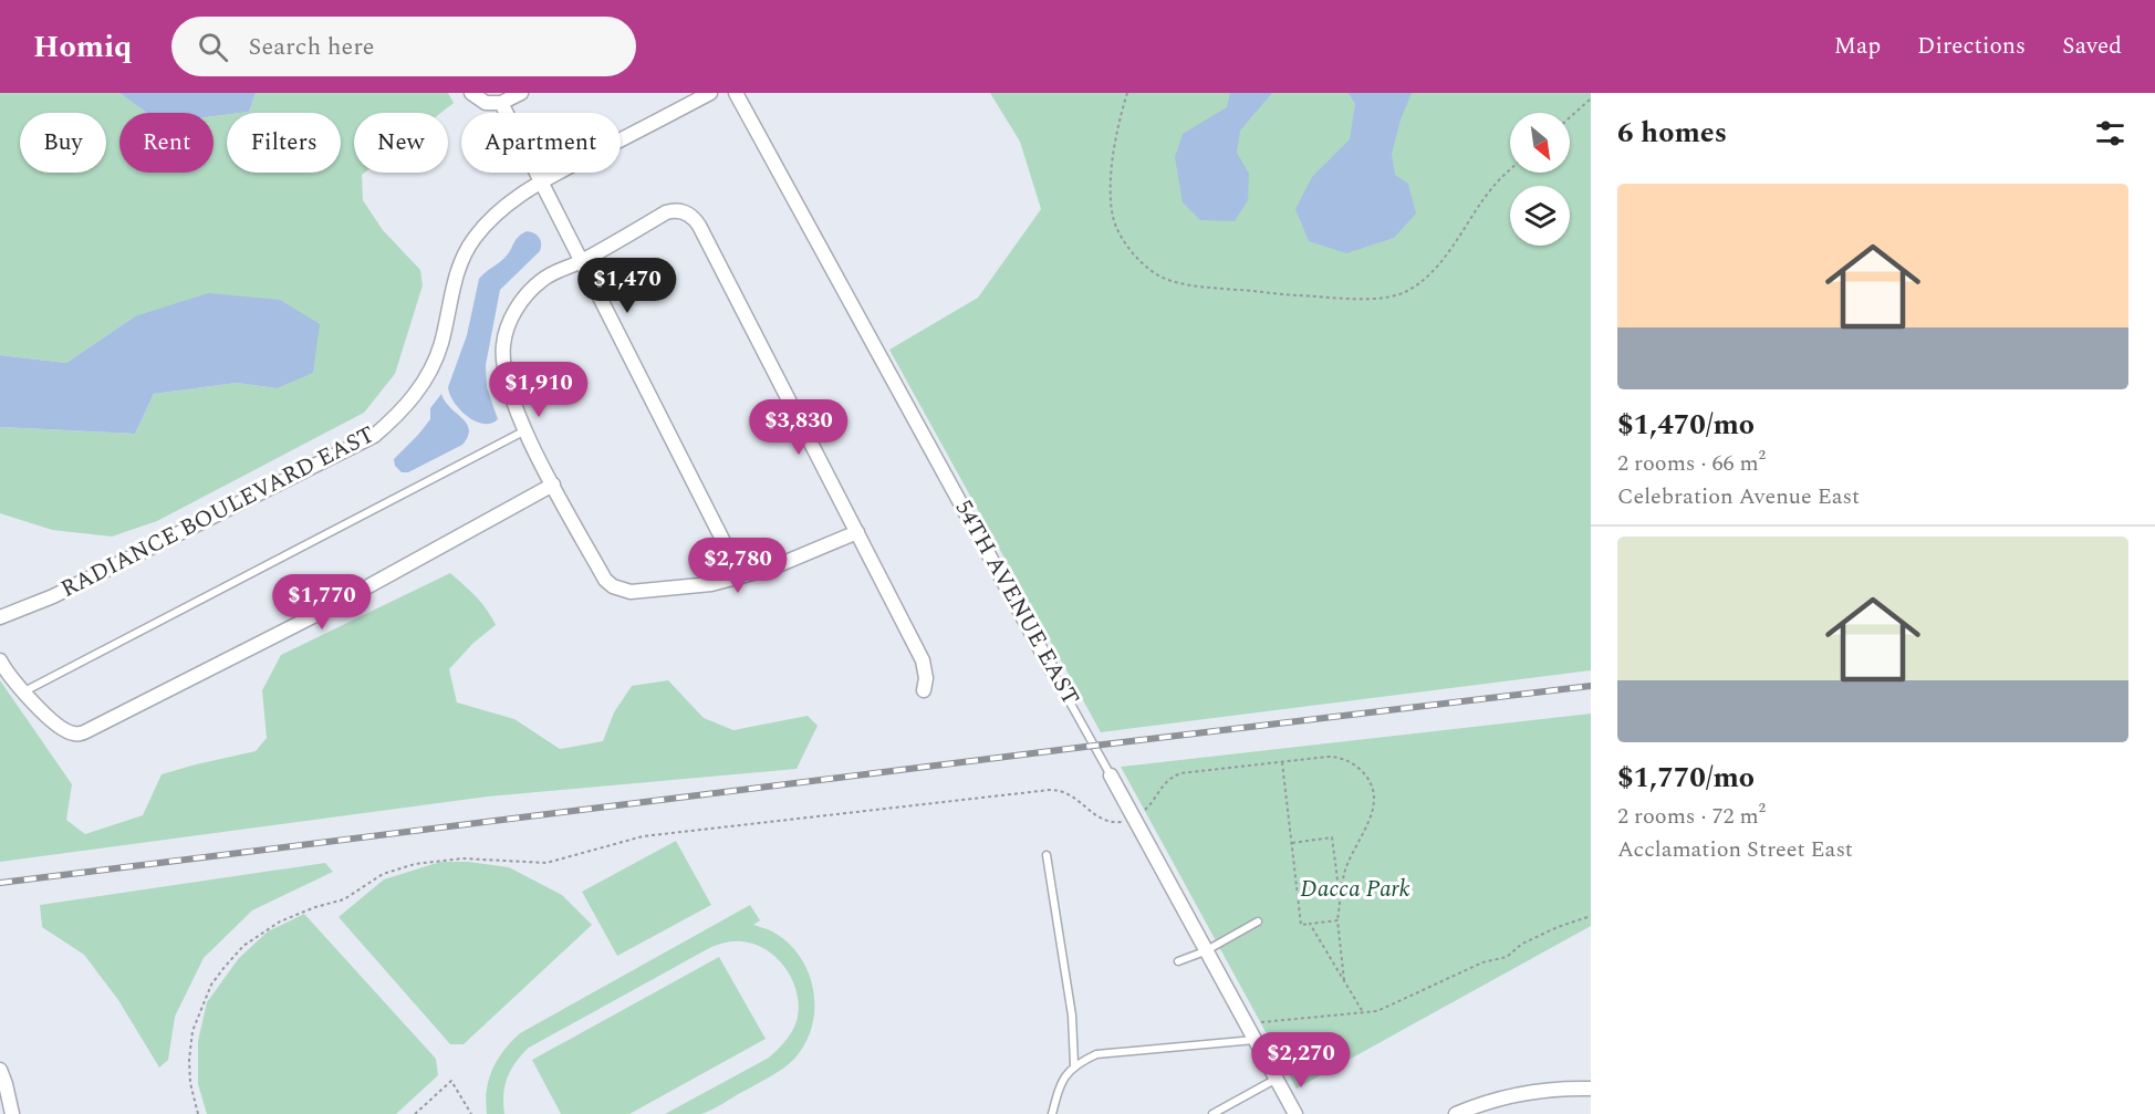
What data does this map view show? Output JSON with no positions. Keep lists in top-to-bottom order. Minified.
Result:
{"streets":{"street":["RADIANCE BOULEVARD EAST","54TH AVENUE EAST"]},"parks":["Dacca Park"],"north":"bottom right","page":{"header":"Homiq","search":"Search here","nav":["Map","Directions","Saved"],"heading":"6 homes","chip":["Buy","Rent","Filters","New","Apartment"],"list":[{"name":"$1,470/mo","note":"2 rooms · 66 m² · Celebration Avenue East"},{"name":"$1,770/mo","note":"2 rooms · 72 m² · Acclamation Street East"}],"price":["$1,470","$1,910","$3,830","$2,780","$1,770","$2,270"]}}
